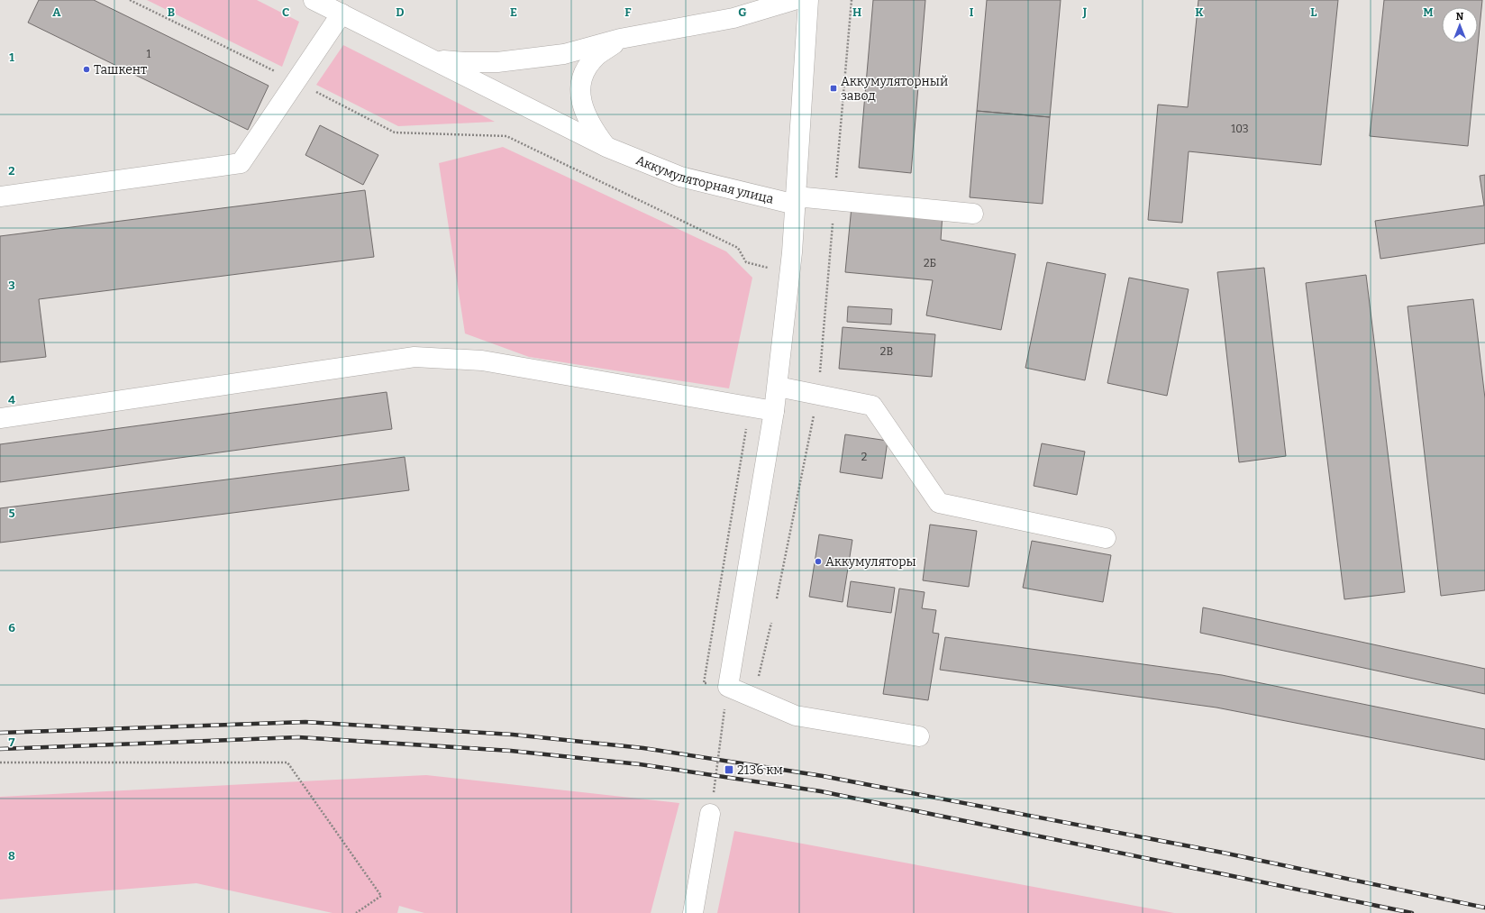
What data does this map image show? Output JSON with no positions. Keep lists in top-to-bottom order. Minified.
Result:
{"streets":{"street":["Аккумуляторная улица"]},"places":{"other":["Ташкент","Аккумуляторы"],"transit":["Аккумуляторный завод","2136 км"]},"house_numbers":["1","103","2Б","2В","2"],"north":"top","grid":{"columns":["A","B","C","D","E","F","G","H","I","J","K","L","M"],"rows":["1","2","3","4","5","6","7","8"]}}
